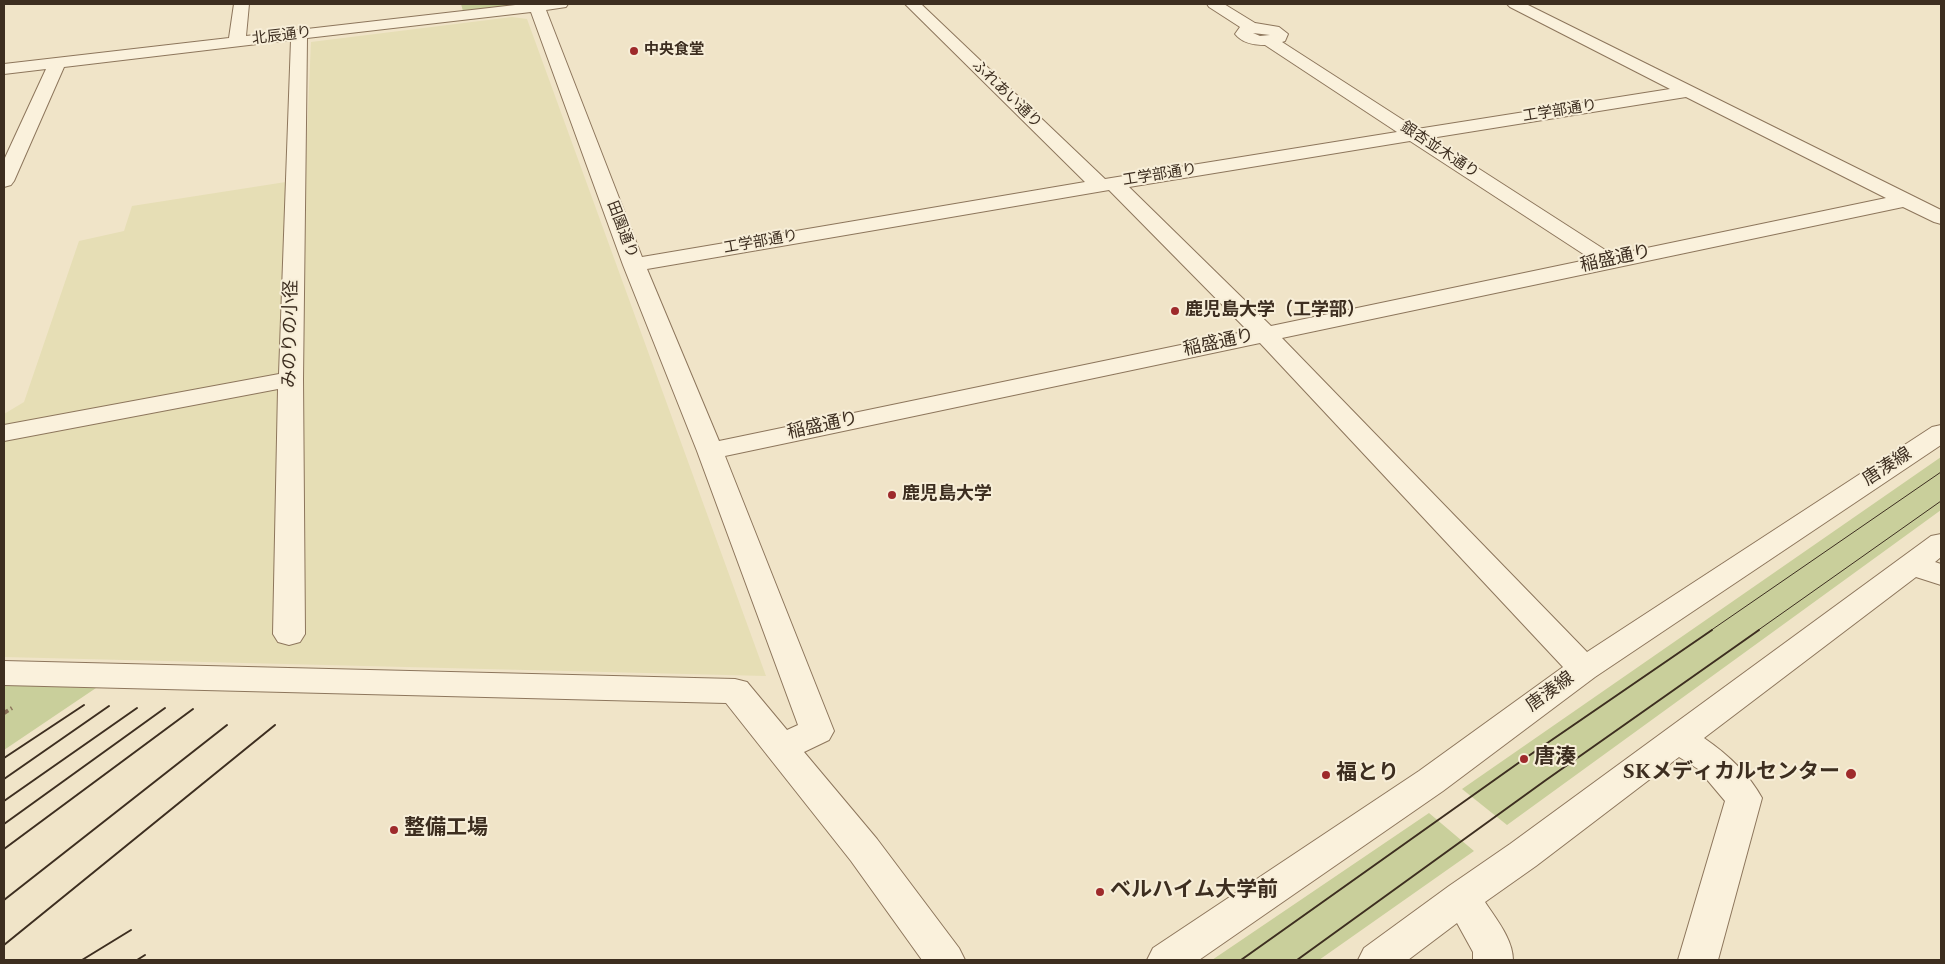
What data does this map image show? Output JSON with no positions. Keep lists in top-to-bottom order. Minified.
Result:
{"streets":{"street":["北辰通り","ふれあい通り","工学部通り","銀杏並木通り","田園通り","稲盛通り","みのりの小径","唐湊線"]},"crossings":[["北辰通り","田園通り"],["北辰通り","みのりの小径"],["ふれあい通り","工学部通り"],["ふれあい通り","稲盛通り"],["ふれあい通り","唐湊線"],["工学部通り","銀杏並木通り"],["工学部通り","田園通り"],["銀杏並木通り","稲盛通り"],["田園通り","稲盛通り"]],"places":["中央食堂","鹿児島大学（工学部）","鹿児島大学","唐湊","SKメディカルセンター","福とり","整備工場","ベルハイム大学前"]}
